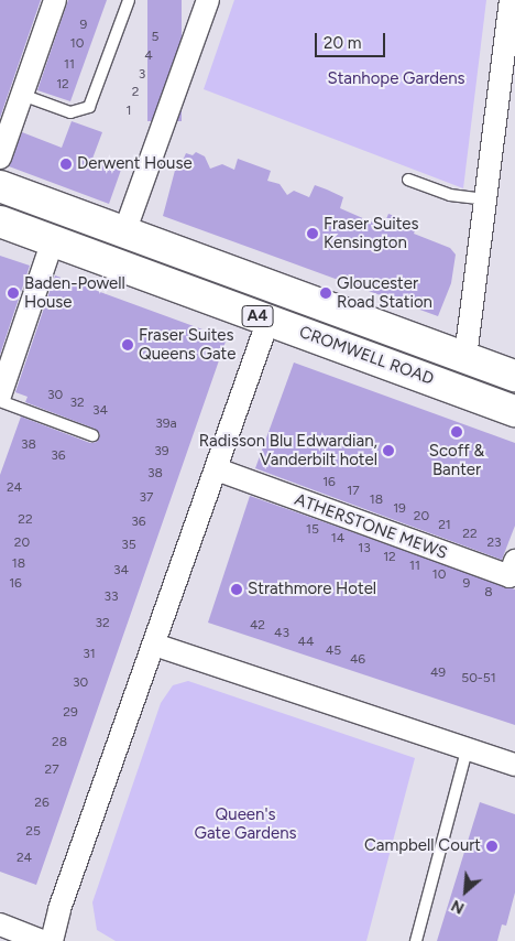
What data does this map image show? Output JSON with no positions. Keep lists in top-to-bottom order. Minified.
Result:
{"streets":{"highway":["A4","CROMWELL ROAD"],"street":["ATHERSTONE MEWS"]},"parks":["Stanhope Gardens","Queen's Gate Gardens"],"places":["Derwent House","Fraser Suites Kensington","Baden-Powell House","Gloucester Road Station","Fraser Suites Queens Gate","Scoff & Banter","Radisson Blu Edwardian, Vanderbilt hotel","Strathmore Hotel","Campbell Court"],"house_numbers":["9","5","10","4","11","3","12","2","1","30","32","34","39a","38","39","36","38","16","24","17","37","18","19","20","22","36","21","15","22","14","20","23","35","13","12","18","11","34","10","16","9","8","33","32","42","43","44","45","31","46","49","50-51","30","29","28","27","26","25","24"],"scale_bar":"20 m","north":"bottom left"}
